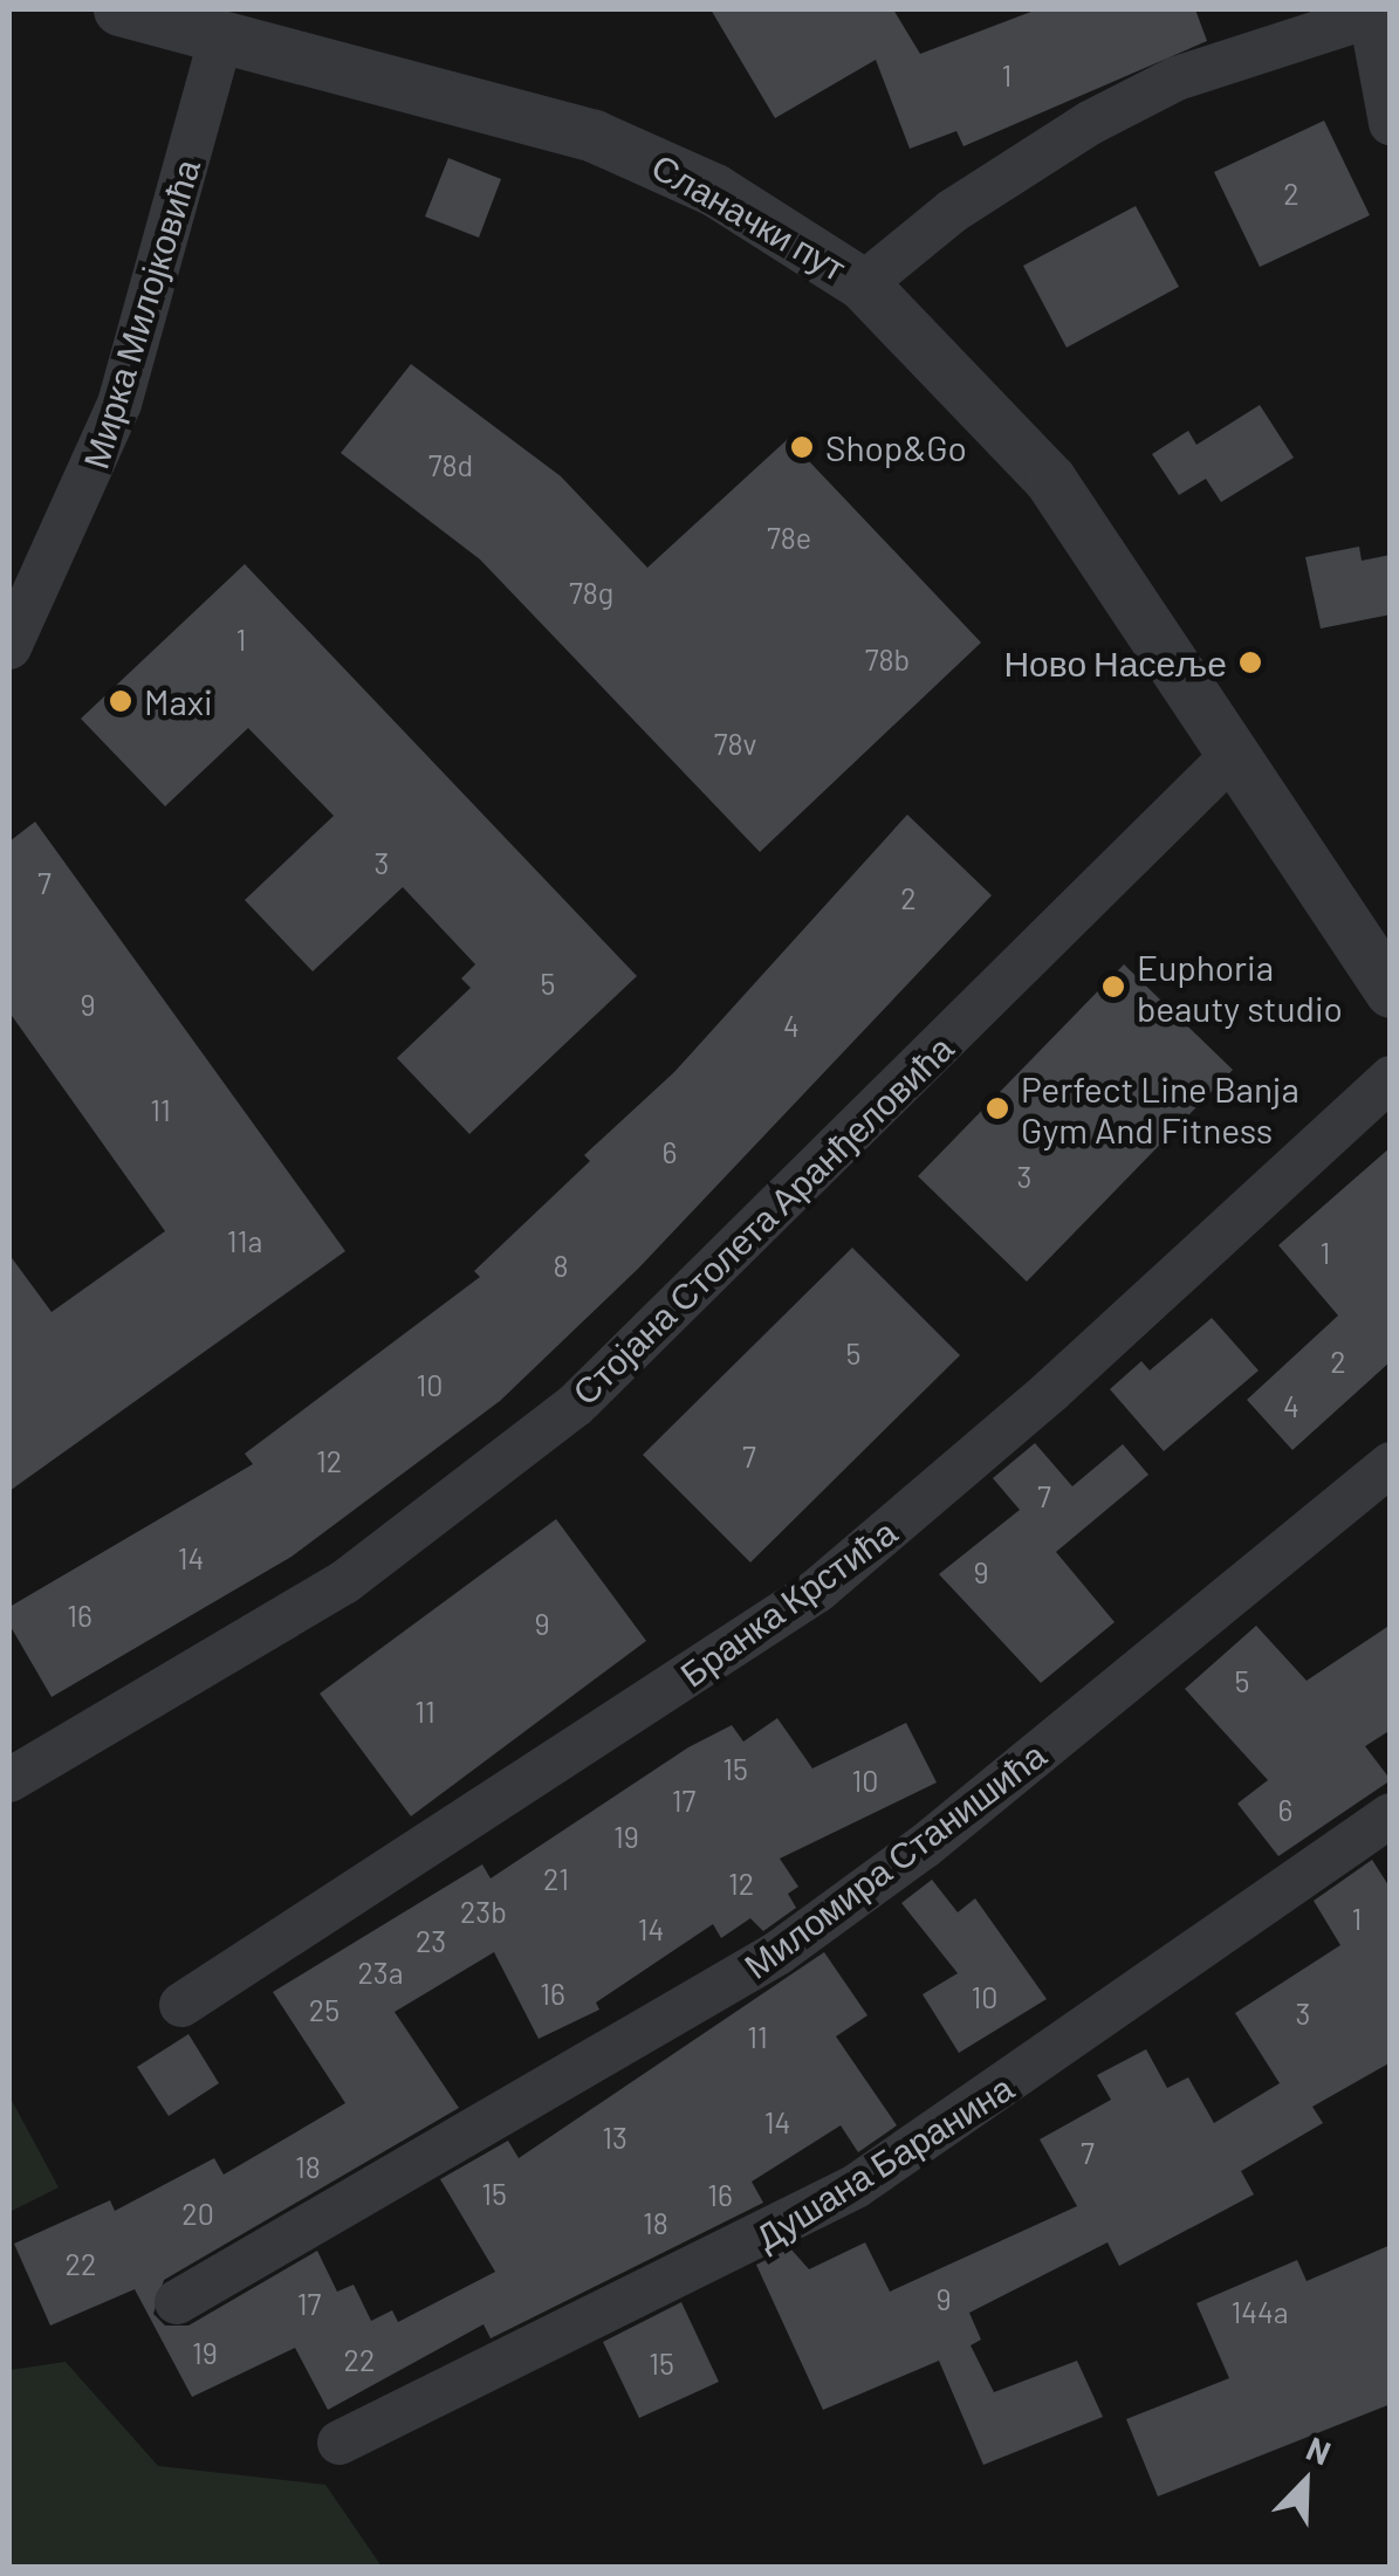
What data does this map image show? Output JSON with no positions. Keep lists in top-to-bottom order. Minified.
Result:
{"streets":{"street":["Сланачки пут","Мирка Милојковића","Стојана Столета Аранђеловића","Бранка Крстића","Миломира Станишића","Душана Баранина"]},"crossings":[["Сланачки пут","Мирка Милојковића"],["Сланачки пут","Стојана Столета Аранђеловића"]],"places":["Shop&Go","Ново Насеље","Maxi","Euphoria beauty studio","Perfect Line Banja Gym And Fitness"],"house_numbers":["1","2","78d","78e","78g","1","78b","78v","3","7","2","5","9","4","11","6","3","11a","1","8","5","2","10","4","7","12","7","14","9","16","9","5","11","15","10","17","6","19","21","12","23b","1","14","23","23a","16","10","25","3","11","14","13","7","18","15","16","20","18","22","9","17","144a","19","22","15"],"north":"top right"}
